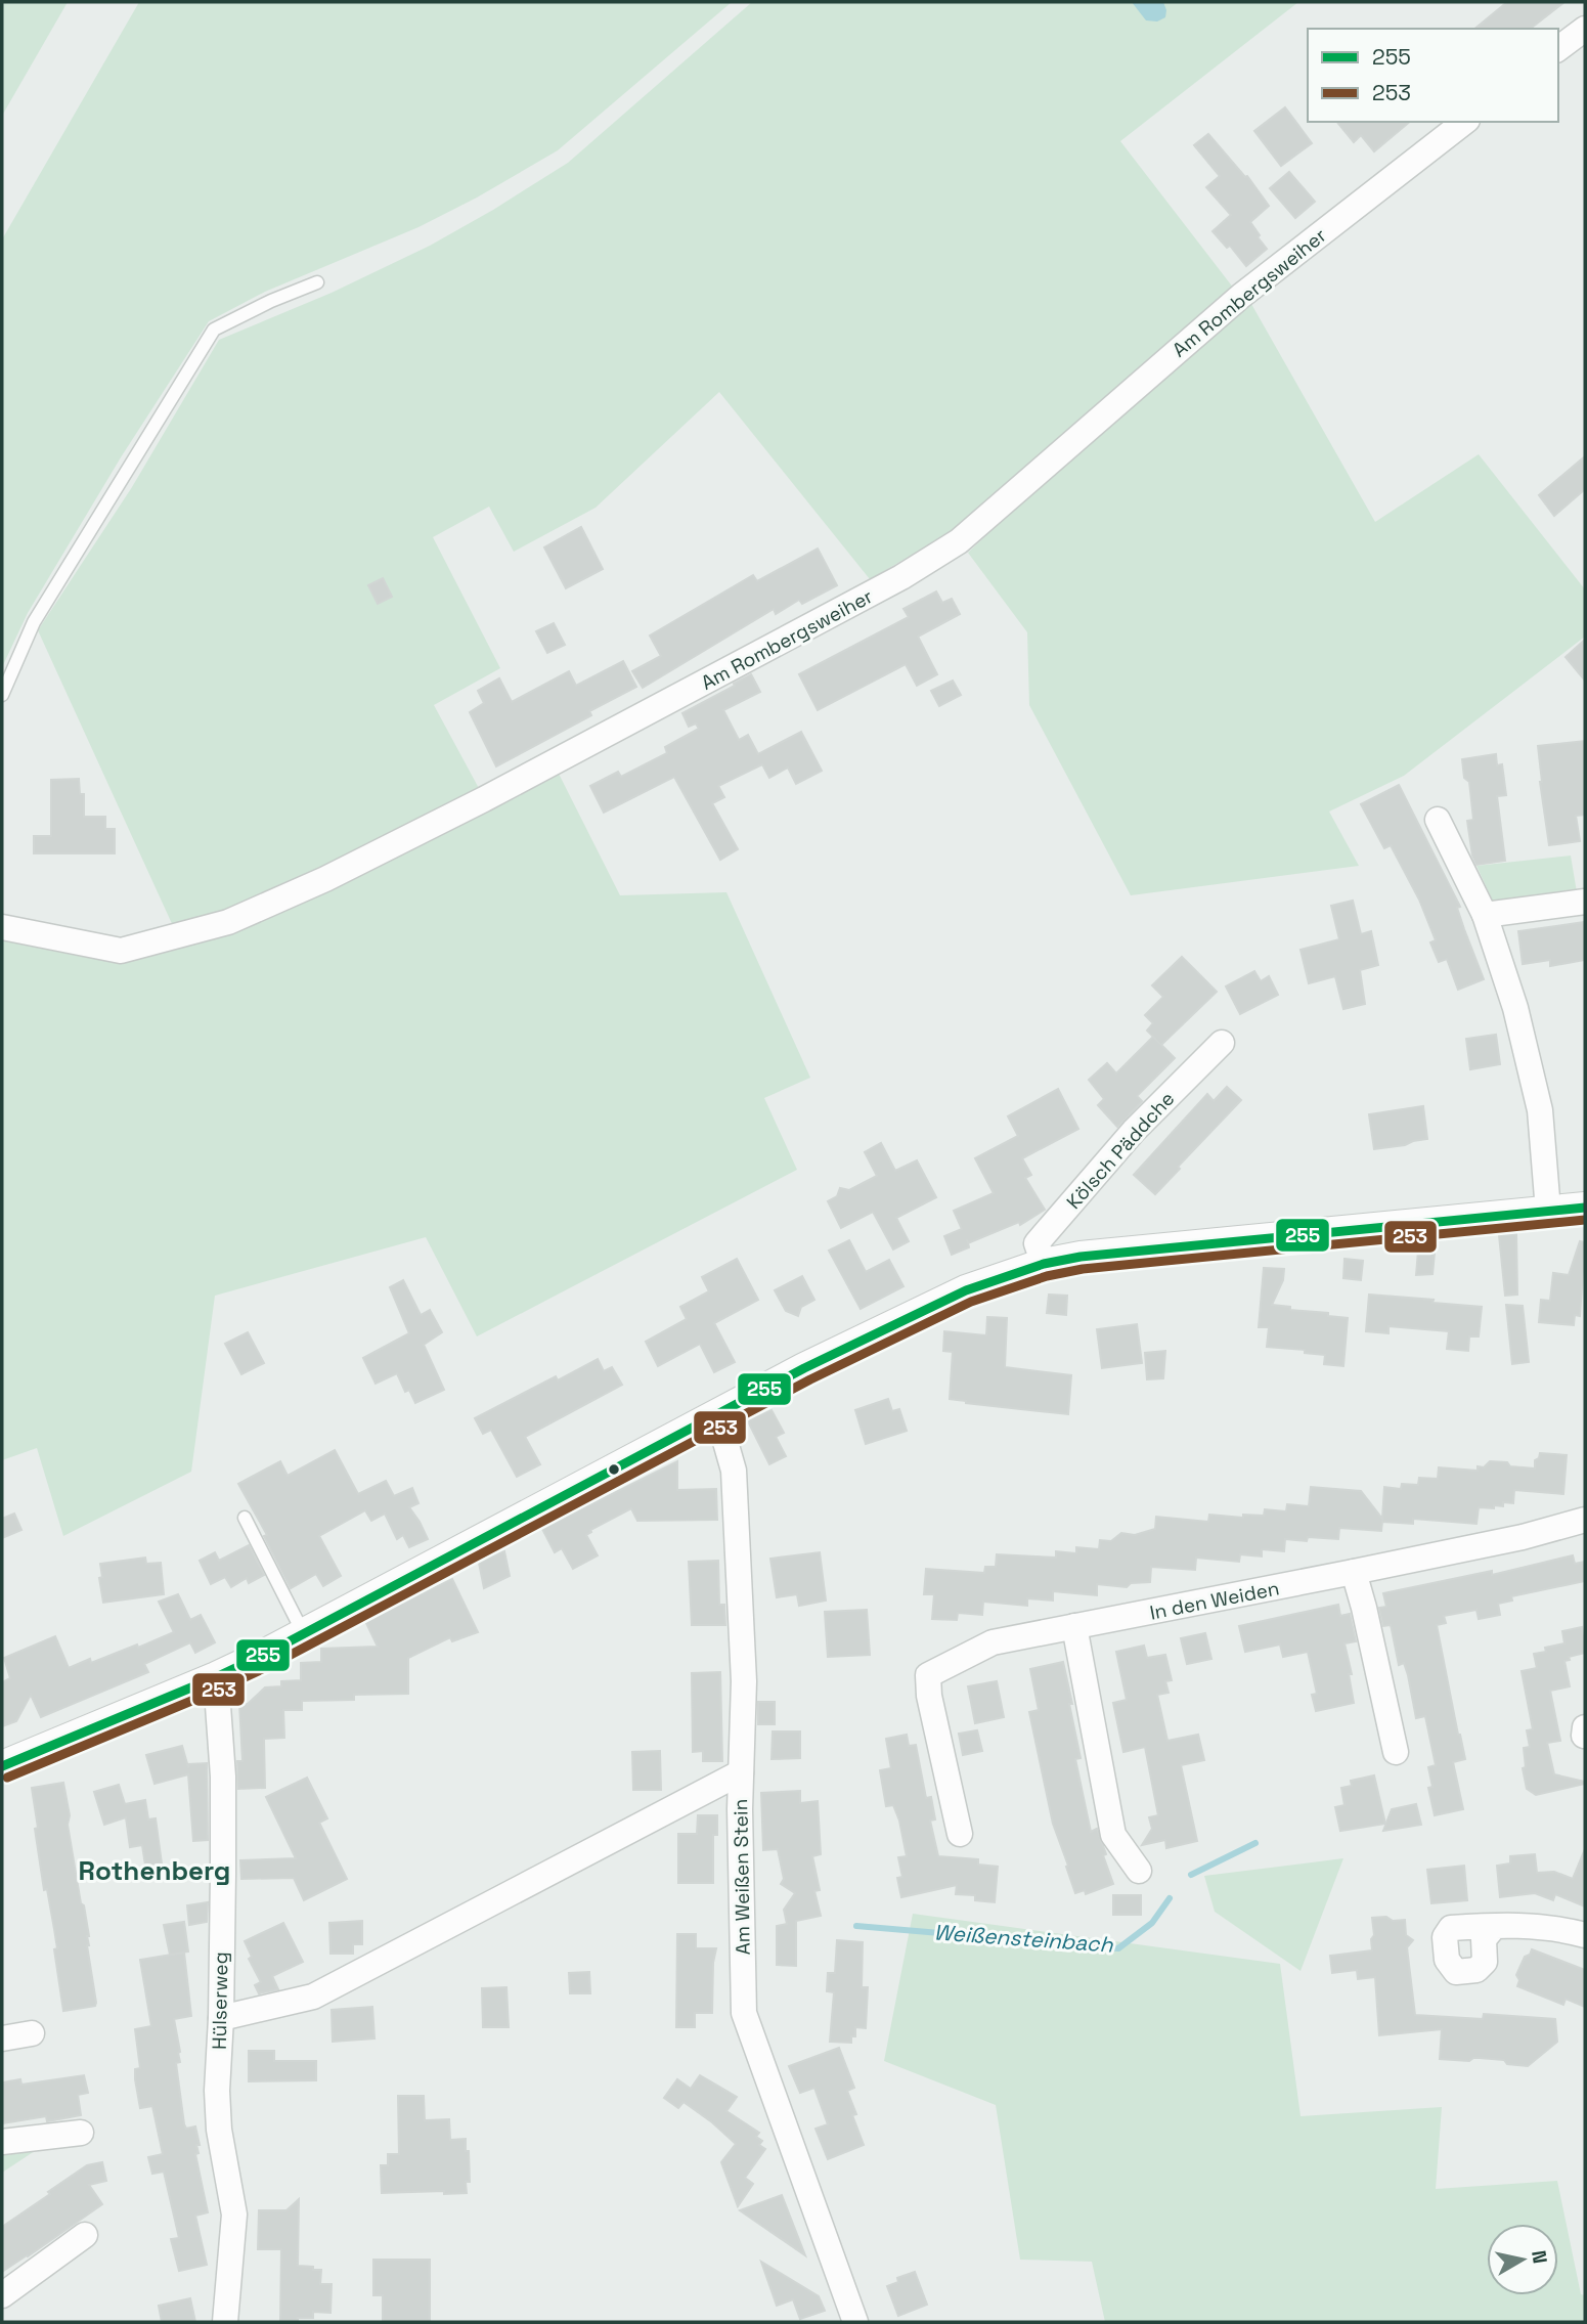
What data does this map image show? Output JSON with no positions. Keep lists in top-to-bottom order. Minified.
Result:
{"streets":{"street":["Am Rombergsweiher","Kölsch Päddche","In den Weiden","Am Weißen Stein","Hülserweg"]},"districts":["Rothenberg"],"water":["Weißensteinbach"],"lines":["transit line 255","transit line 253"],"legend":["255","253"],"north":"right"}
